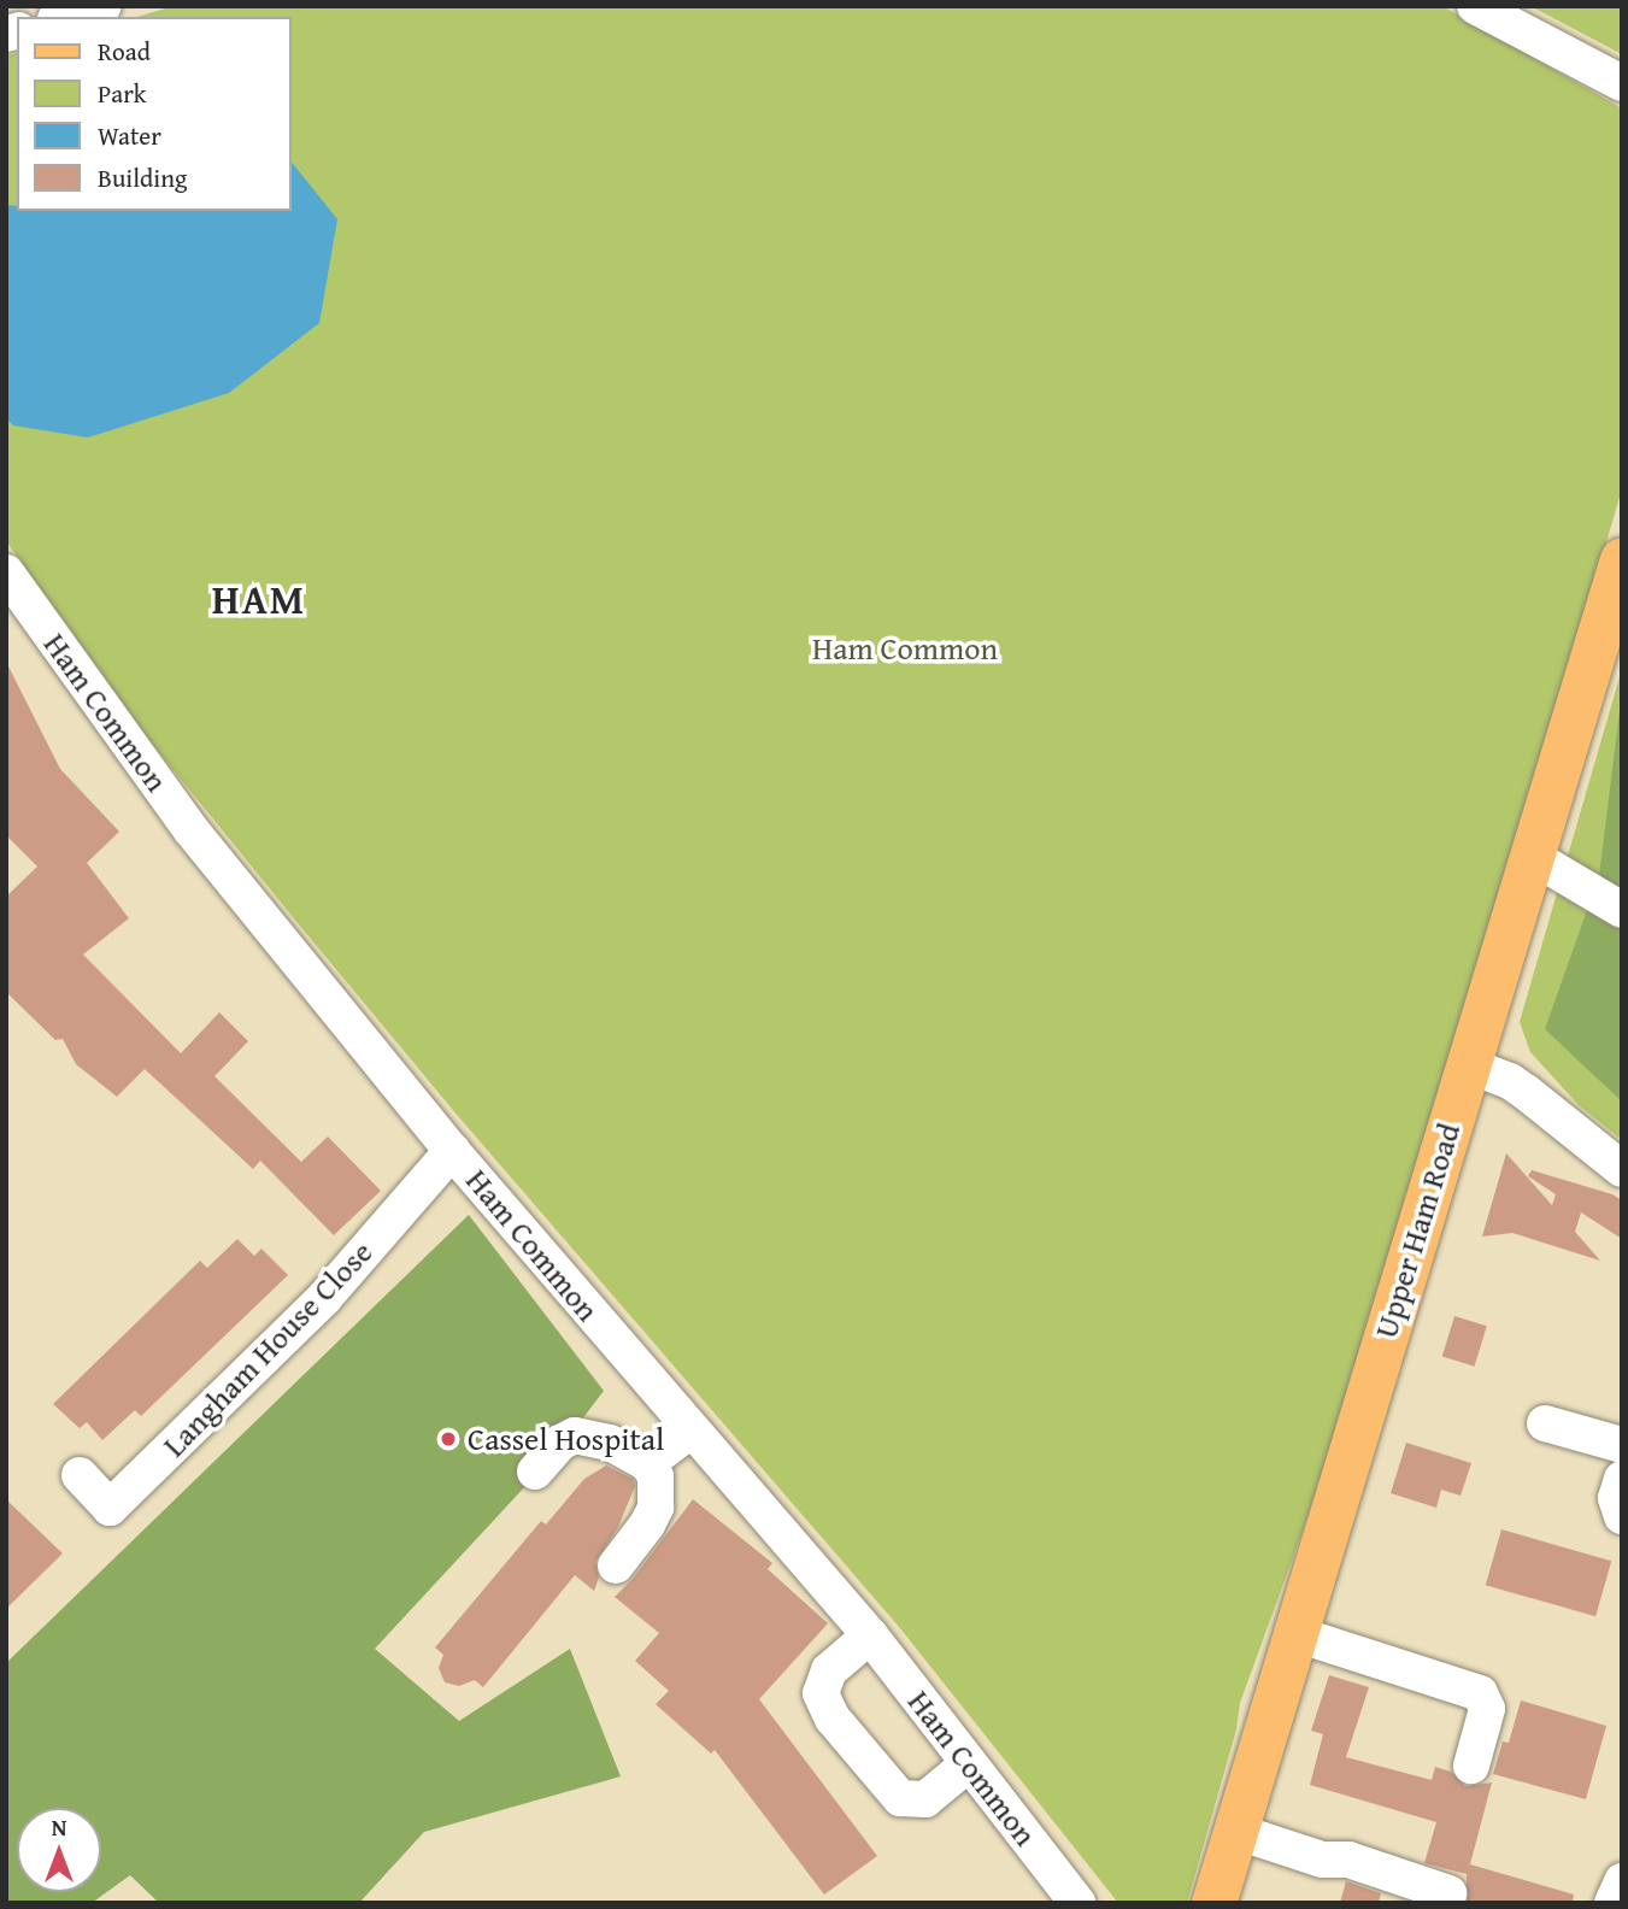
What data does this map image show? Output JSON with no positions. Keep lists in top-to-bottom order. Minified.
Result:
{"streets":{"main road":["Upper Ham Road"],"street":["Ham Common","Langham House Close"]},"crossings":[["Ham Common","Langham House Close"]],"districts":["HAM"],"parks":["Ham Common"],"places":["Cassel Hospital"],"legend":["Road","Park","Water","Building"],"north":"top"}
